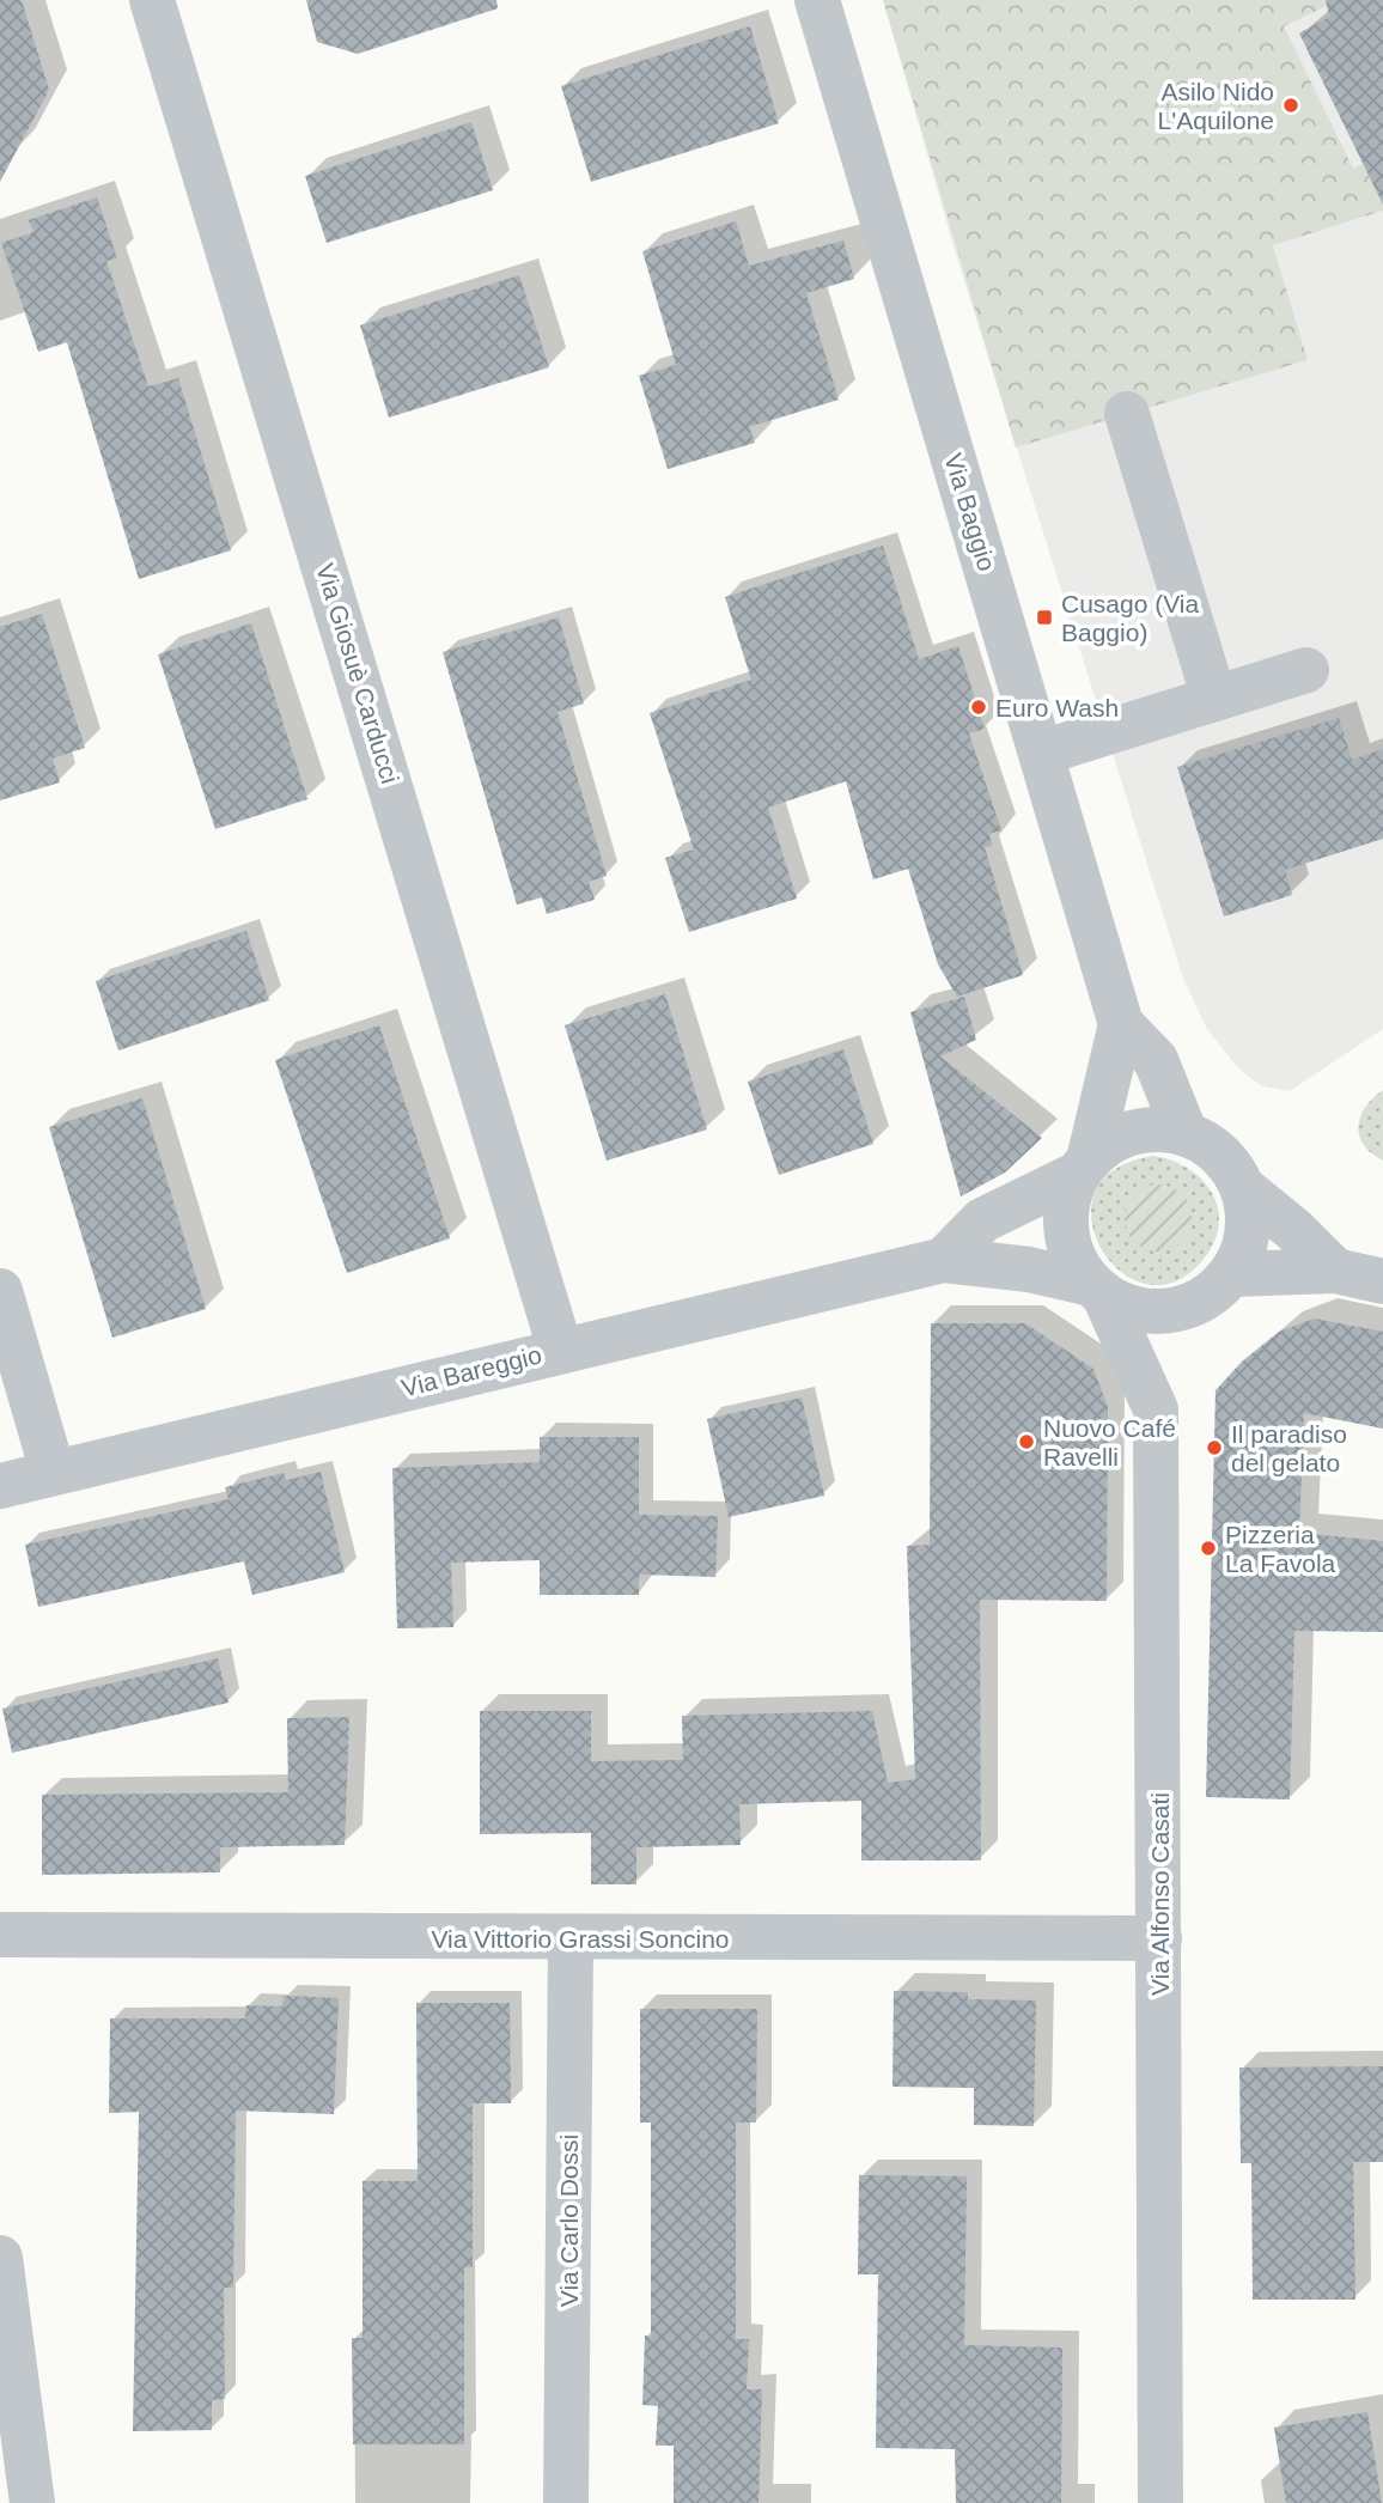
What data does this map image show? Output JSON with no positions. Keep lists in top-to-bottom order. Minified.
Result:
{"streets":{"street":["Via Baggio","Via Giosuè Carducci","Via Bareggio","Via Alfonso Casati","Via Vittorio Grassi Soncino","Via Carlo Dossi"]},"crossings":[["Via Baggio","Via Bareggio"],["Via Baggio","Via Alfonso Casati"],["Via Giosuè Carducci","Via Bareggio"],["Via Bareggio","Via Alfonso Casati"],["Via Alfonso Casati","Via Vittorio Grassi Soncino"],["Via Vittorio Grassi Soncino","Via Carlo Dossi"]],"places":{"other":["Asilo Nido L'Aquilone","Euro Wash","Nuovo Café Ravelli","Il paradiso del gelato","Pizzeria La Favola"],"transit":["Cusago (Via Baggio)"]}}
